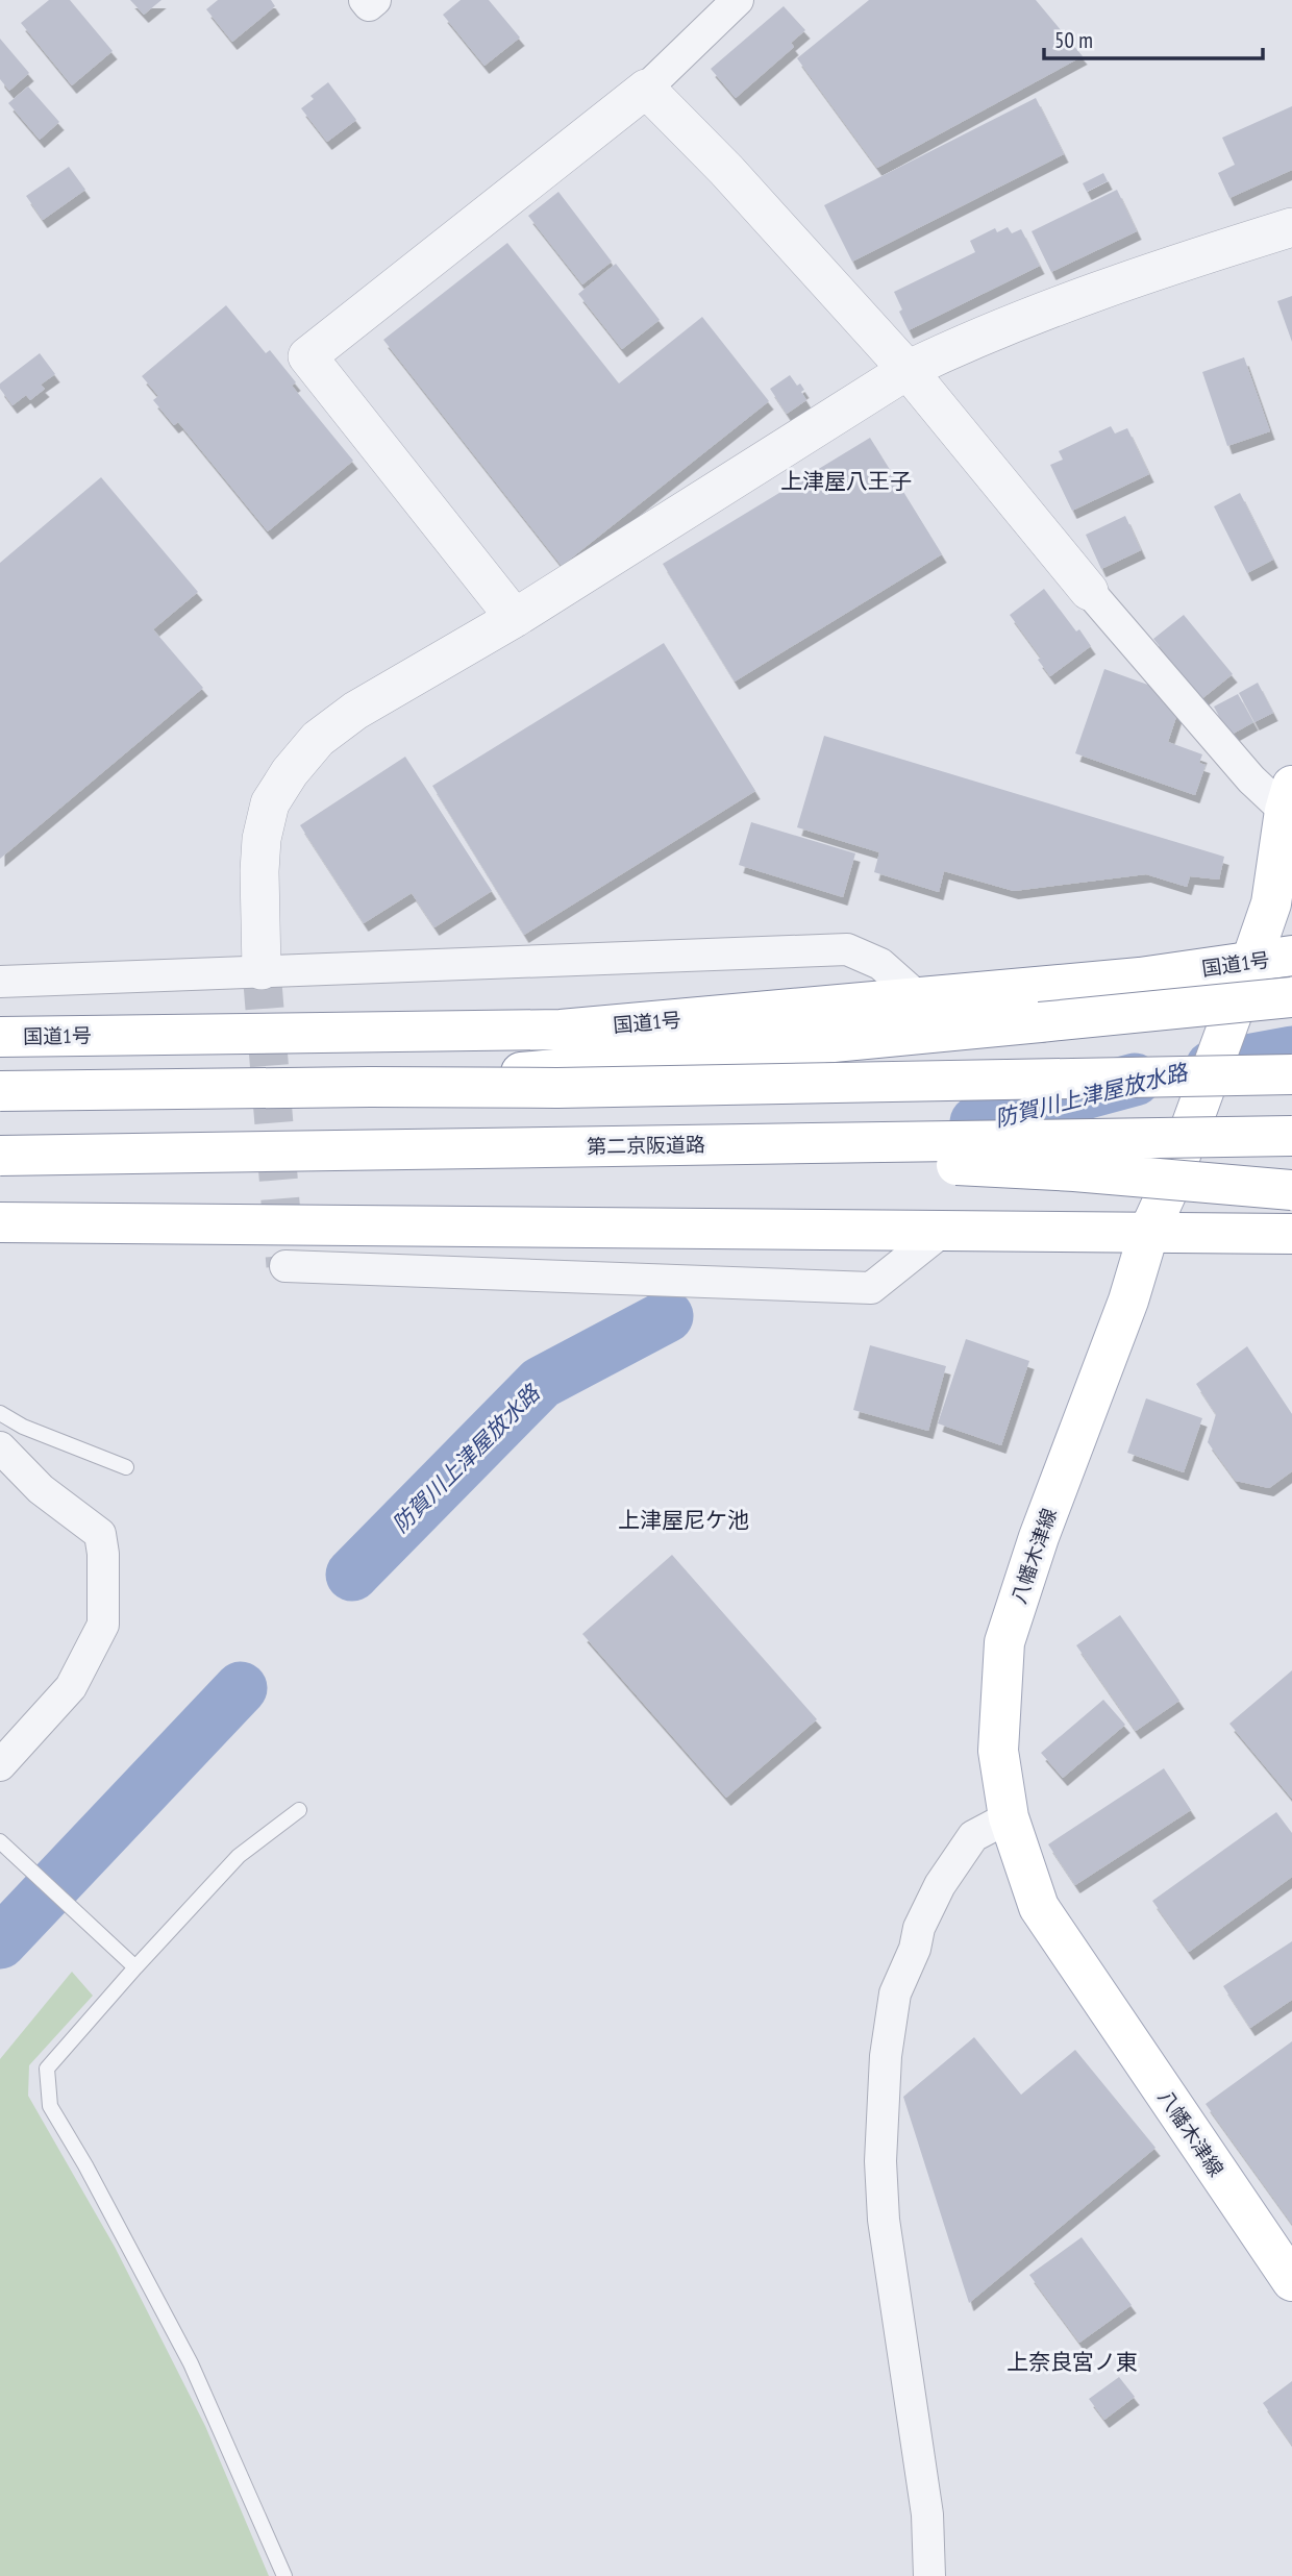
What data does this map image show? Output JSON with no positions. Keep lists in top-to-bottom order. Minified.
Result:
{"streets":{"main road":["国道1号","第二京阪道路","八幡木津線"]},"crossings":[["国道1号","八幡木津線"]],"districts":["上津屋八王子","上津屋尼ケ池","上奈良宮ノ東"],"water":["防賀川上津屋放水路"],"scale_bar":"50 m"}
